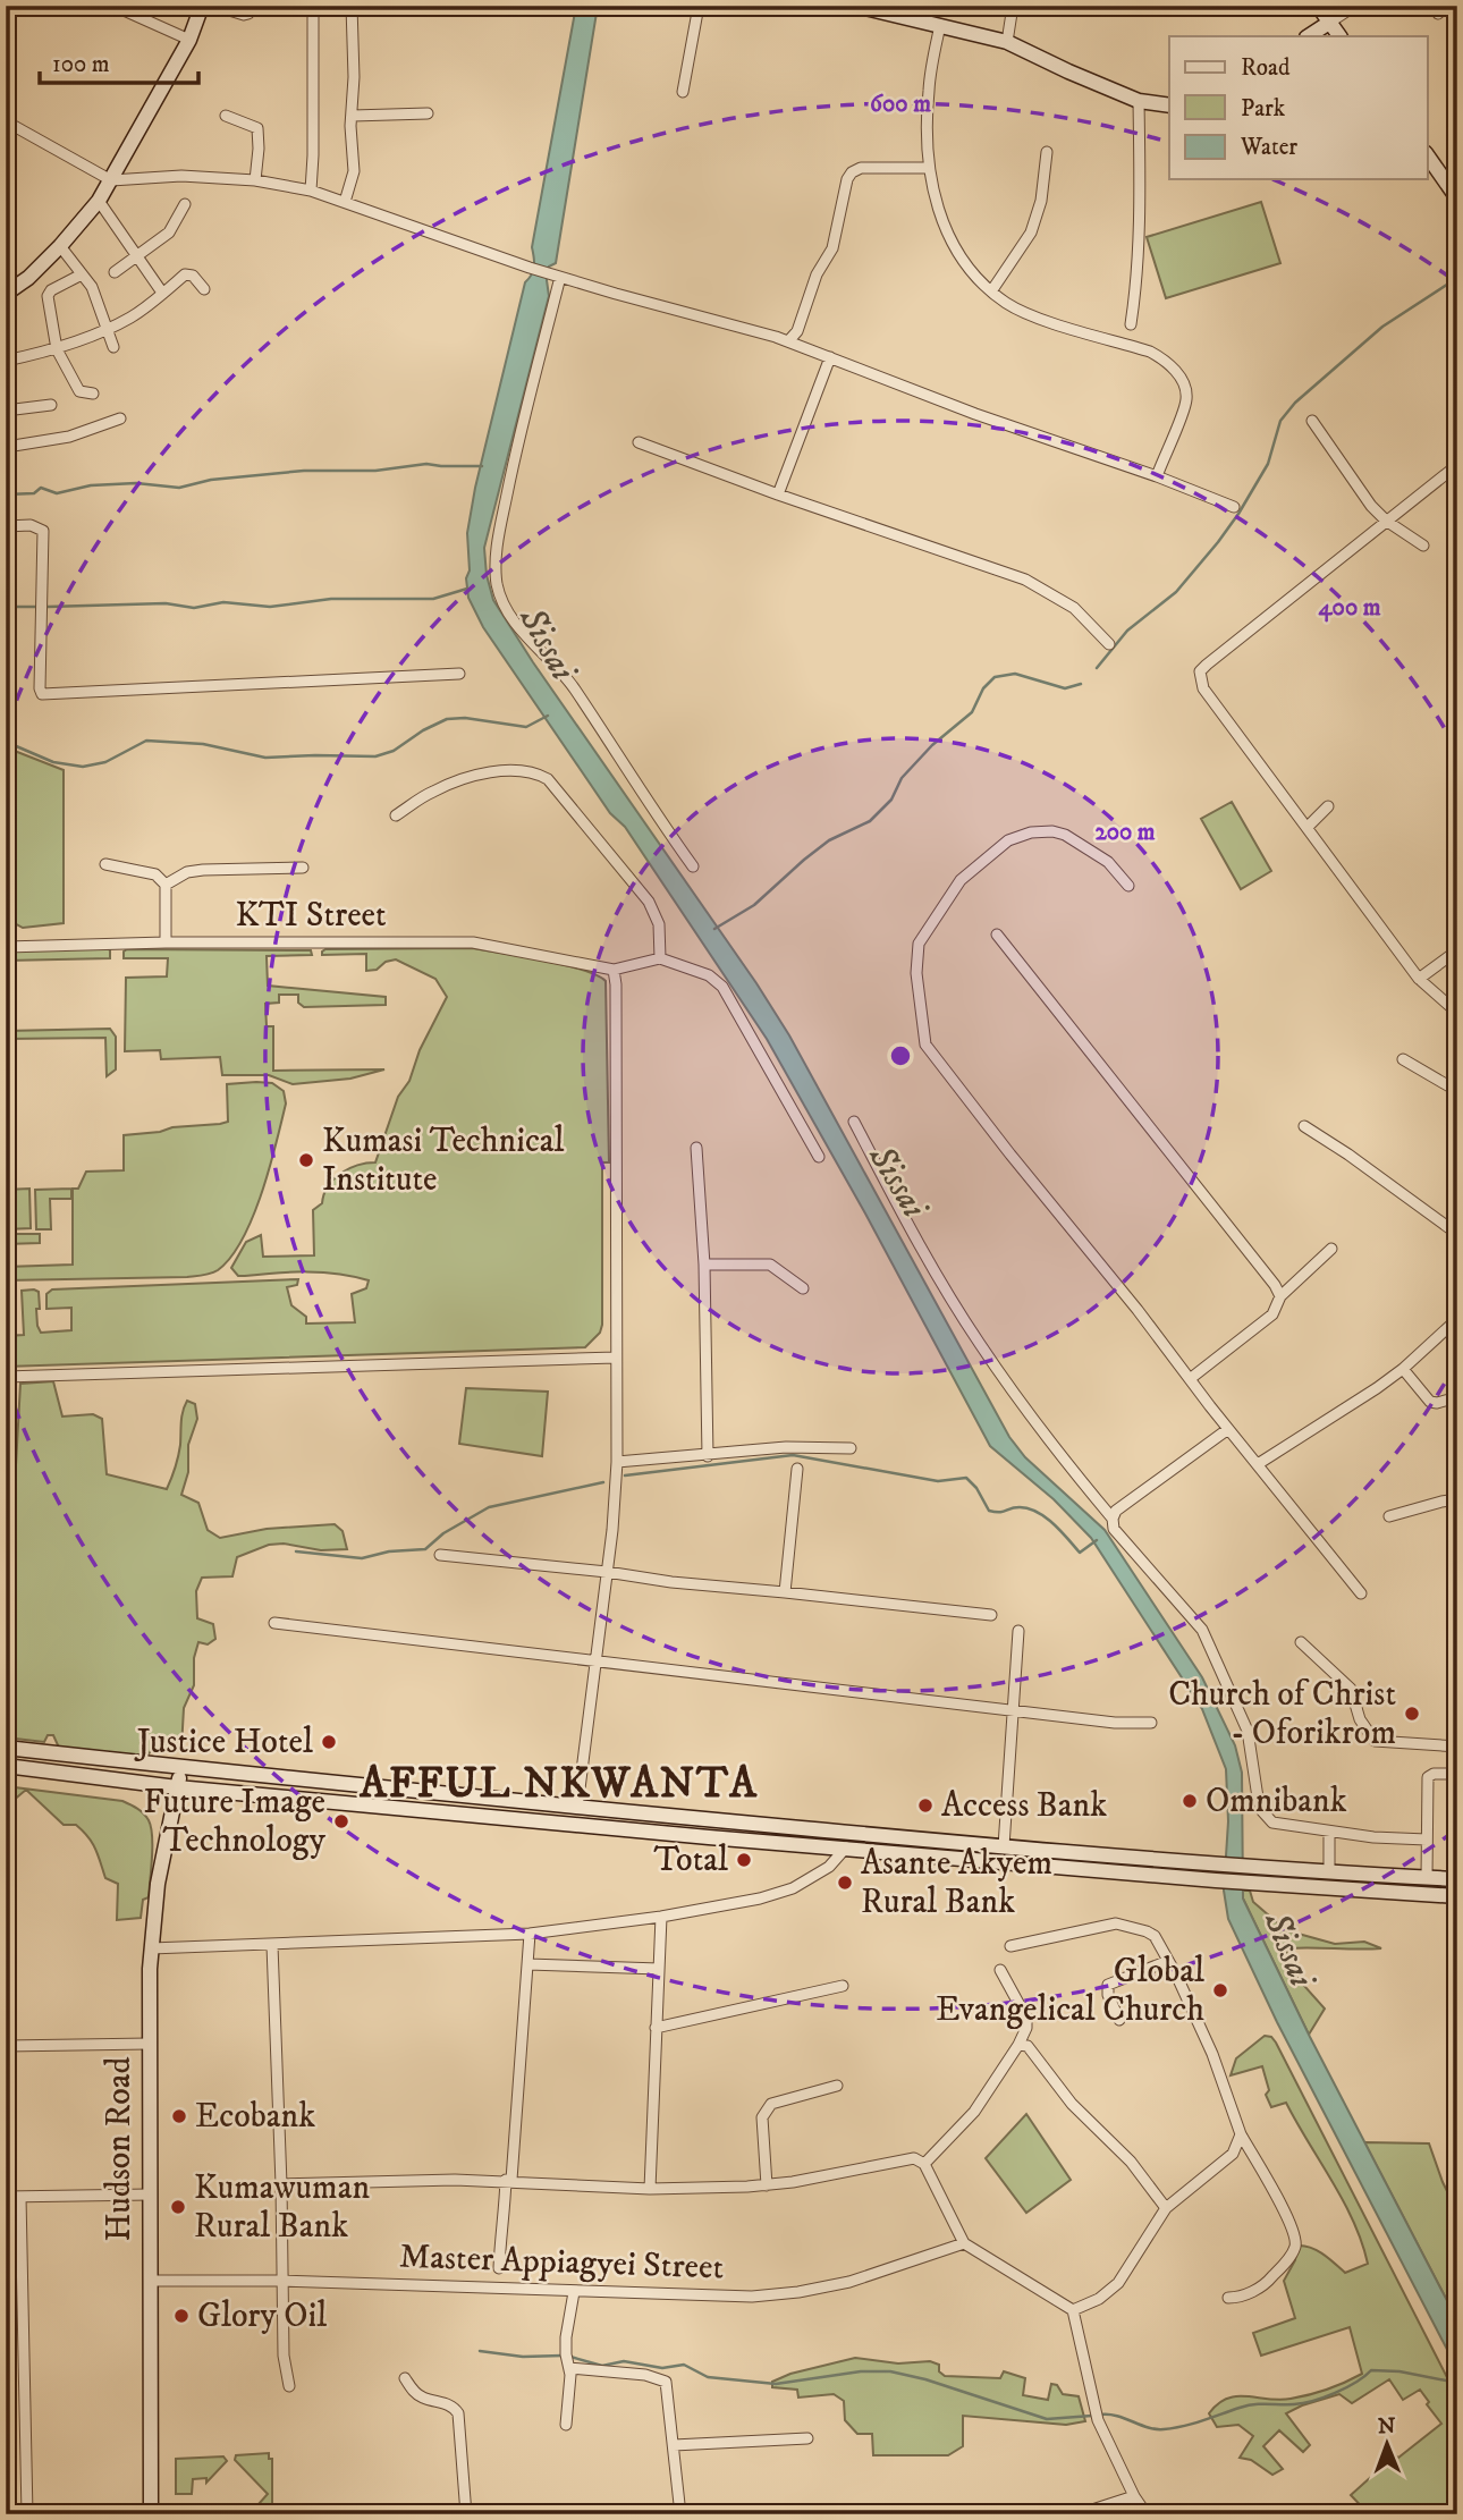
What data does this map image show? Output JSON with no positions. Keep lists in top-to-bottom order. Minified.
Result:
{"streets":{"main road":["Hudson Road"],"street":["KTI Street","Master Appiagyei Street"]},"crossings":[["Hudson Road","Master Appiagyei Street"]],"districts":["AFFUL NKWANTA"],"water":["Sissai"],"places":["Kumasi Technical Institute","Church of Christ - Oforikrom","Justice Hotel","Omnibank","Access Bank","Future Image Technology","Total","Asante Akyem Rural Bank","Global Evangelical Church","Ecobank","Kumawuman Rural Bank","Glory Oil"],"legend":["Road","Park","Water"],"scale_bar":"100 m","north":"top","rings":["600 m","400 m","200 m"]}
